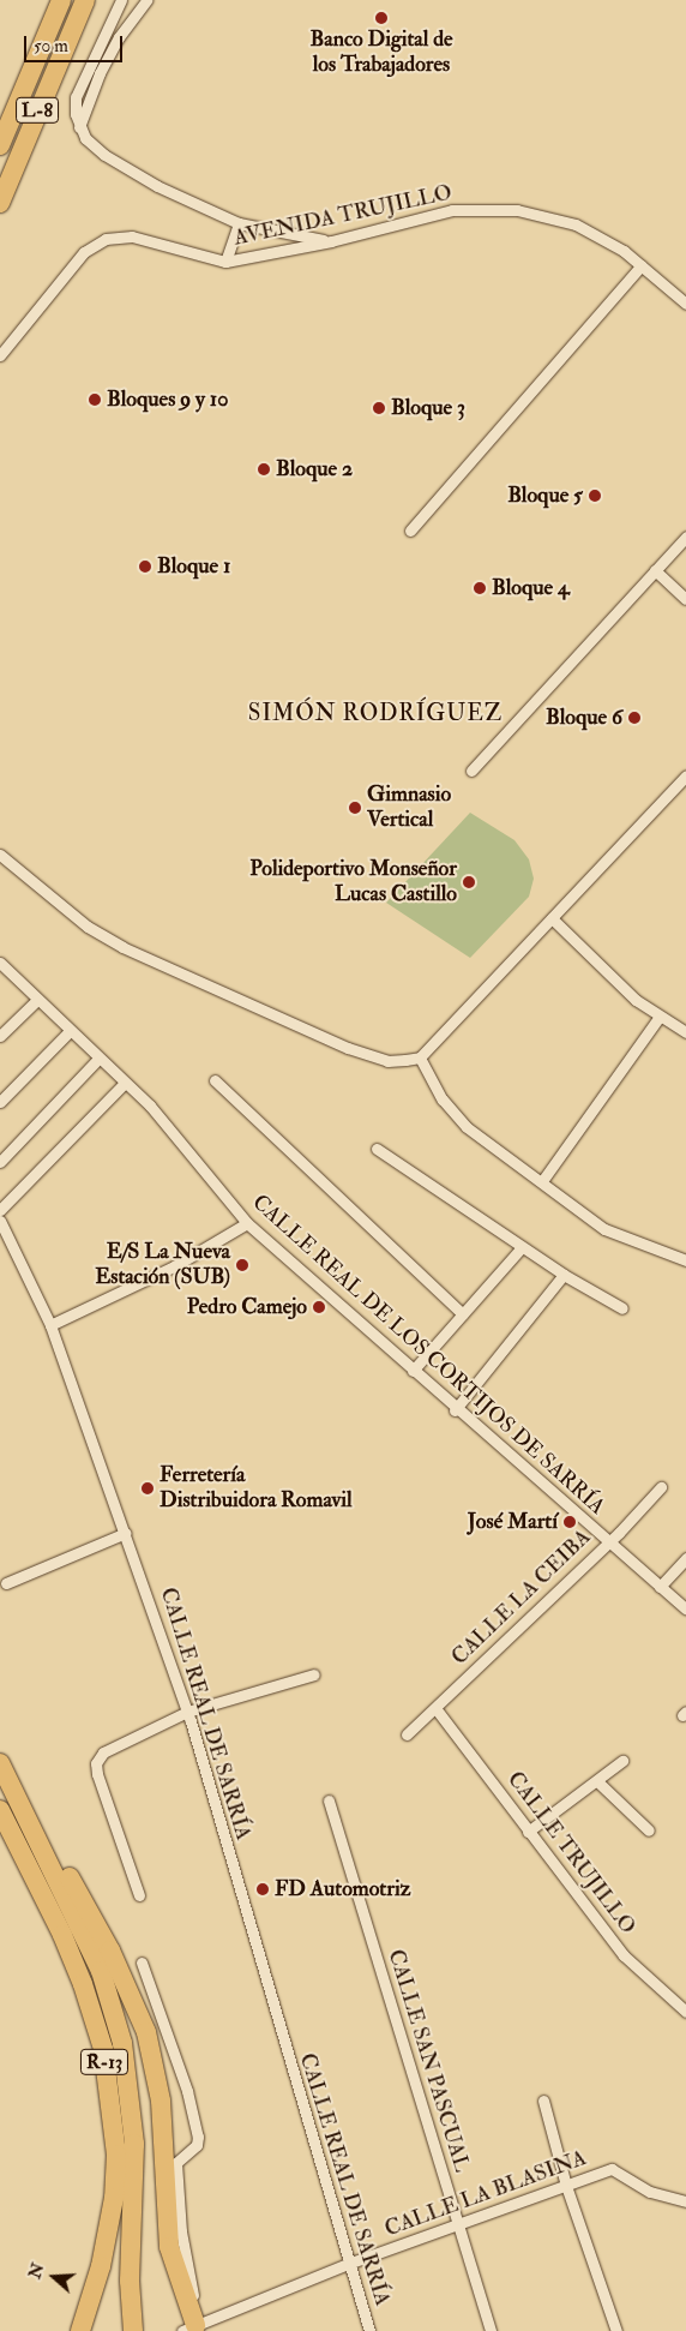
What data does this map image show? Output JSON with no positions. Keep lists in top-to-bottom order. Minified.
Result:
{"streets":{"highway":["L-8","R-13"],"street":["AVENIDA TRUJILLO","CALLE REAL DE LOS CORTIJOS DE SARRÍA","CALLE LA CEIBA","CALLE REAL DE SARRÍA","CALLE TRUJILLO","CALLE SAN PASCUAL","CALLE LA BLASINA"]},"crossings":[["CALLE REAL DE LOS CORTIJOS DE SARRÍA","CALLE LA CEIBA"],["CALLE LA CEIBA","CALLE TRUJILLO"],["CALLE REAL DE SARRÍA","CALLE LA BLASINA"],["CALLE SAN PASCUAL","CALLE LA BLASINA"],["R-13","CALLE LA BLASINA"]],"districts":["SIMÓN RODRÍGUEZ"],"places":["Banco Digital de los Trabajadores","Bloques 9 y 10","Bloque 3","Bloque 2","Bloque 5","Bloque 1","Bloque 4","Bloque 6","Gimnasio Vertical","Polideportivo Monseñor Lucas Castillo","E/S La Nueva Estación (SUB)","Pedro Camejo","Ferretería Distribuidora Romavil","José Martí","FD Automotriz"],"scale_bar":"50 m","north":"left"}
